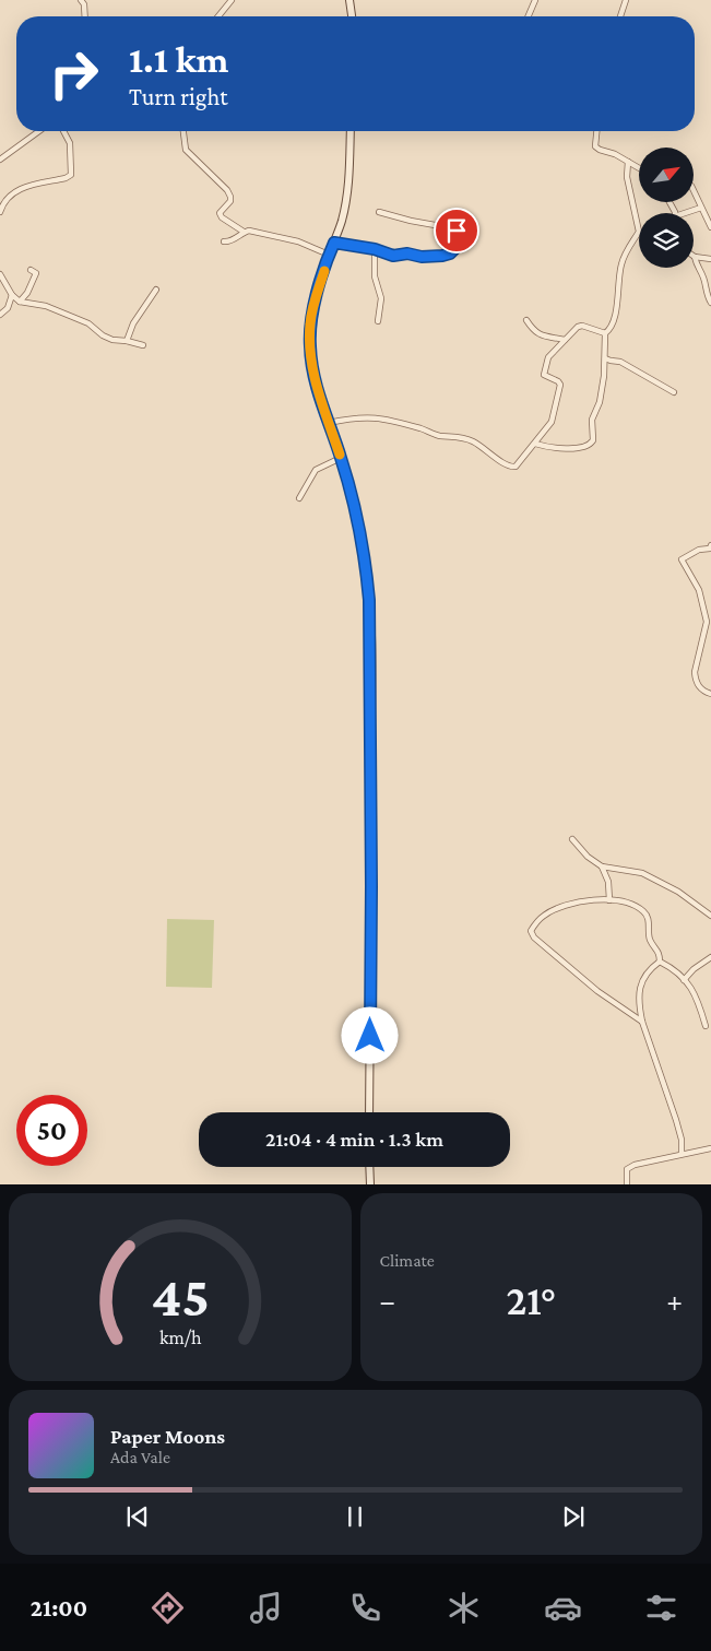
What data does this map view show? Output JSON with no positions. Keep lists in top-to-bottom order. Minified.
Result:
{"north":"top right","page":{"turn":["1.1 km","Turn right"],"limit":"50","trip":"21:04 · 4 min · 1.3 km","tile":"Climate","heat":["−","21°","+"],"song":["Paper Moons","Ada Vale"],"tabs":"21:00","gauge":["45","km/h"]}}
